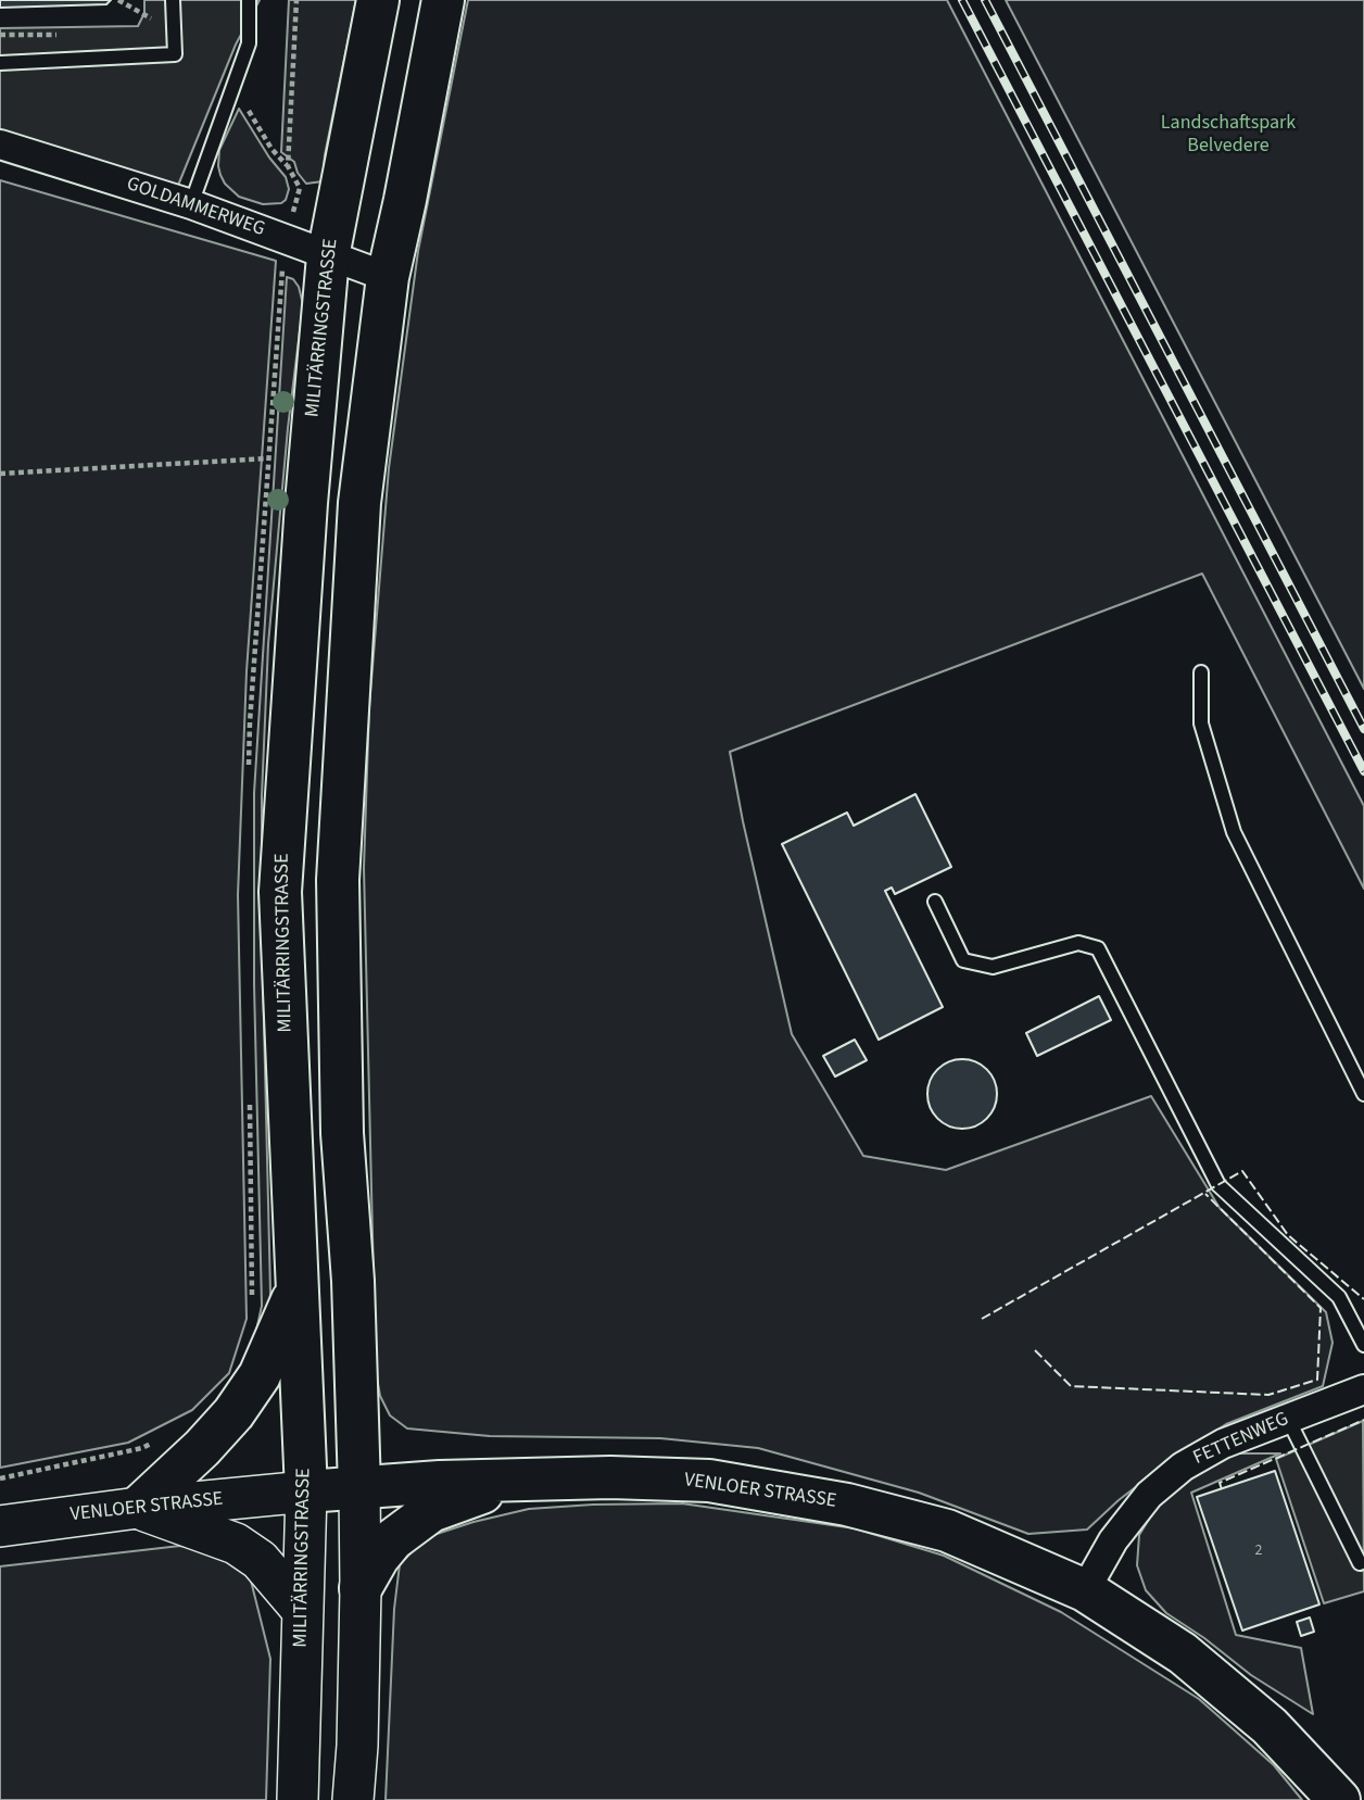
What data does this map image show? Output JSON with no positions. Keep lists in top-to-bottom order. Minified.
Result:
{"streets":{"main road":["MILITÄRRINGSTRASSE","VENLOER STRASSE"],"street":["GOLDAMMERWEG","FETTENWEG"]},"crossings":[["GOLDAMMERWEG","MILITÄRRINGSTRASSE"],["MILITÄRRINGSTRASSE","VENLOER STRASSE"],["FETTENWEG","VENLOER STRASSE"]],"parks":["Landschaftspark Belvedere"],"house_numbers":["2"]}
